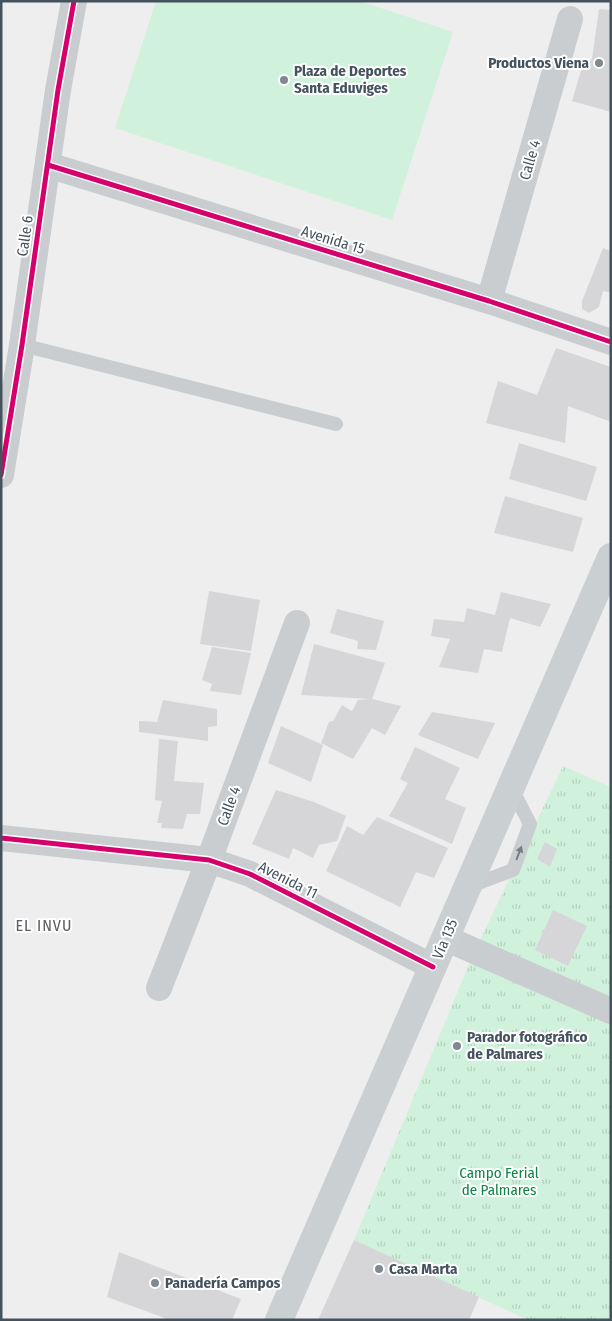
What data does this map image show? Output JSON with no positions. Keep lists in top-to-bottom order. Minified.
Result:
{"streets":{"main road":["Vía 135"],"street":["Calle 4","Calle 6","Avenida 15","Avenida 11"]},"crossings":[["Calle 4","Avenida 15"],["Calle 4","Avenida 11"],["Calle 6","Avenida 15"],["Avenida 11","Vía 135"]],"districts":["EL INVU"],"parks":["Campo Ferial de Palmares"],"places":["Productos Viena","Plaza de Deportes Santa Eduviges","Parador fotográfico de Palmares","Casa Marta","Panadería Campos"]}
